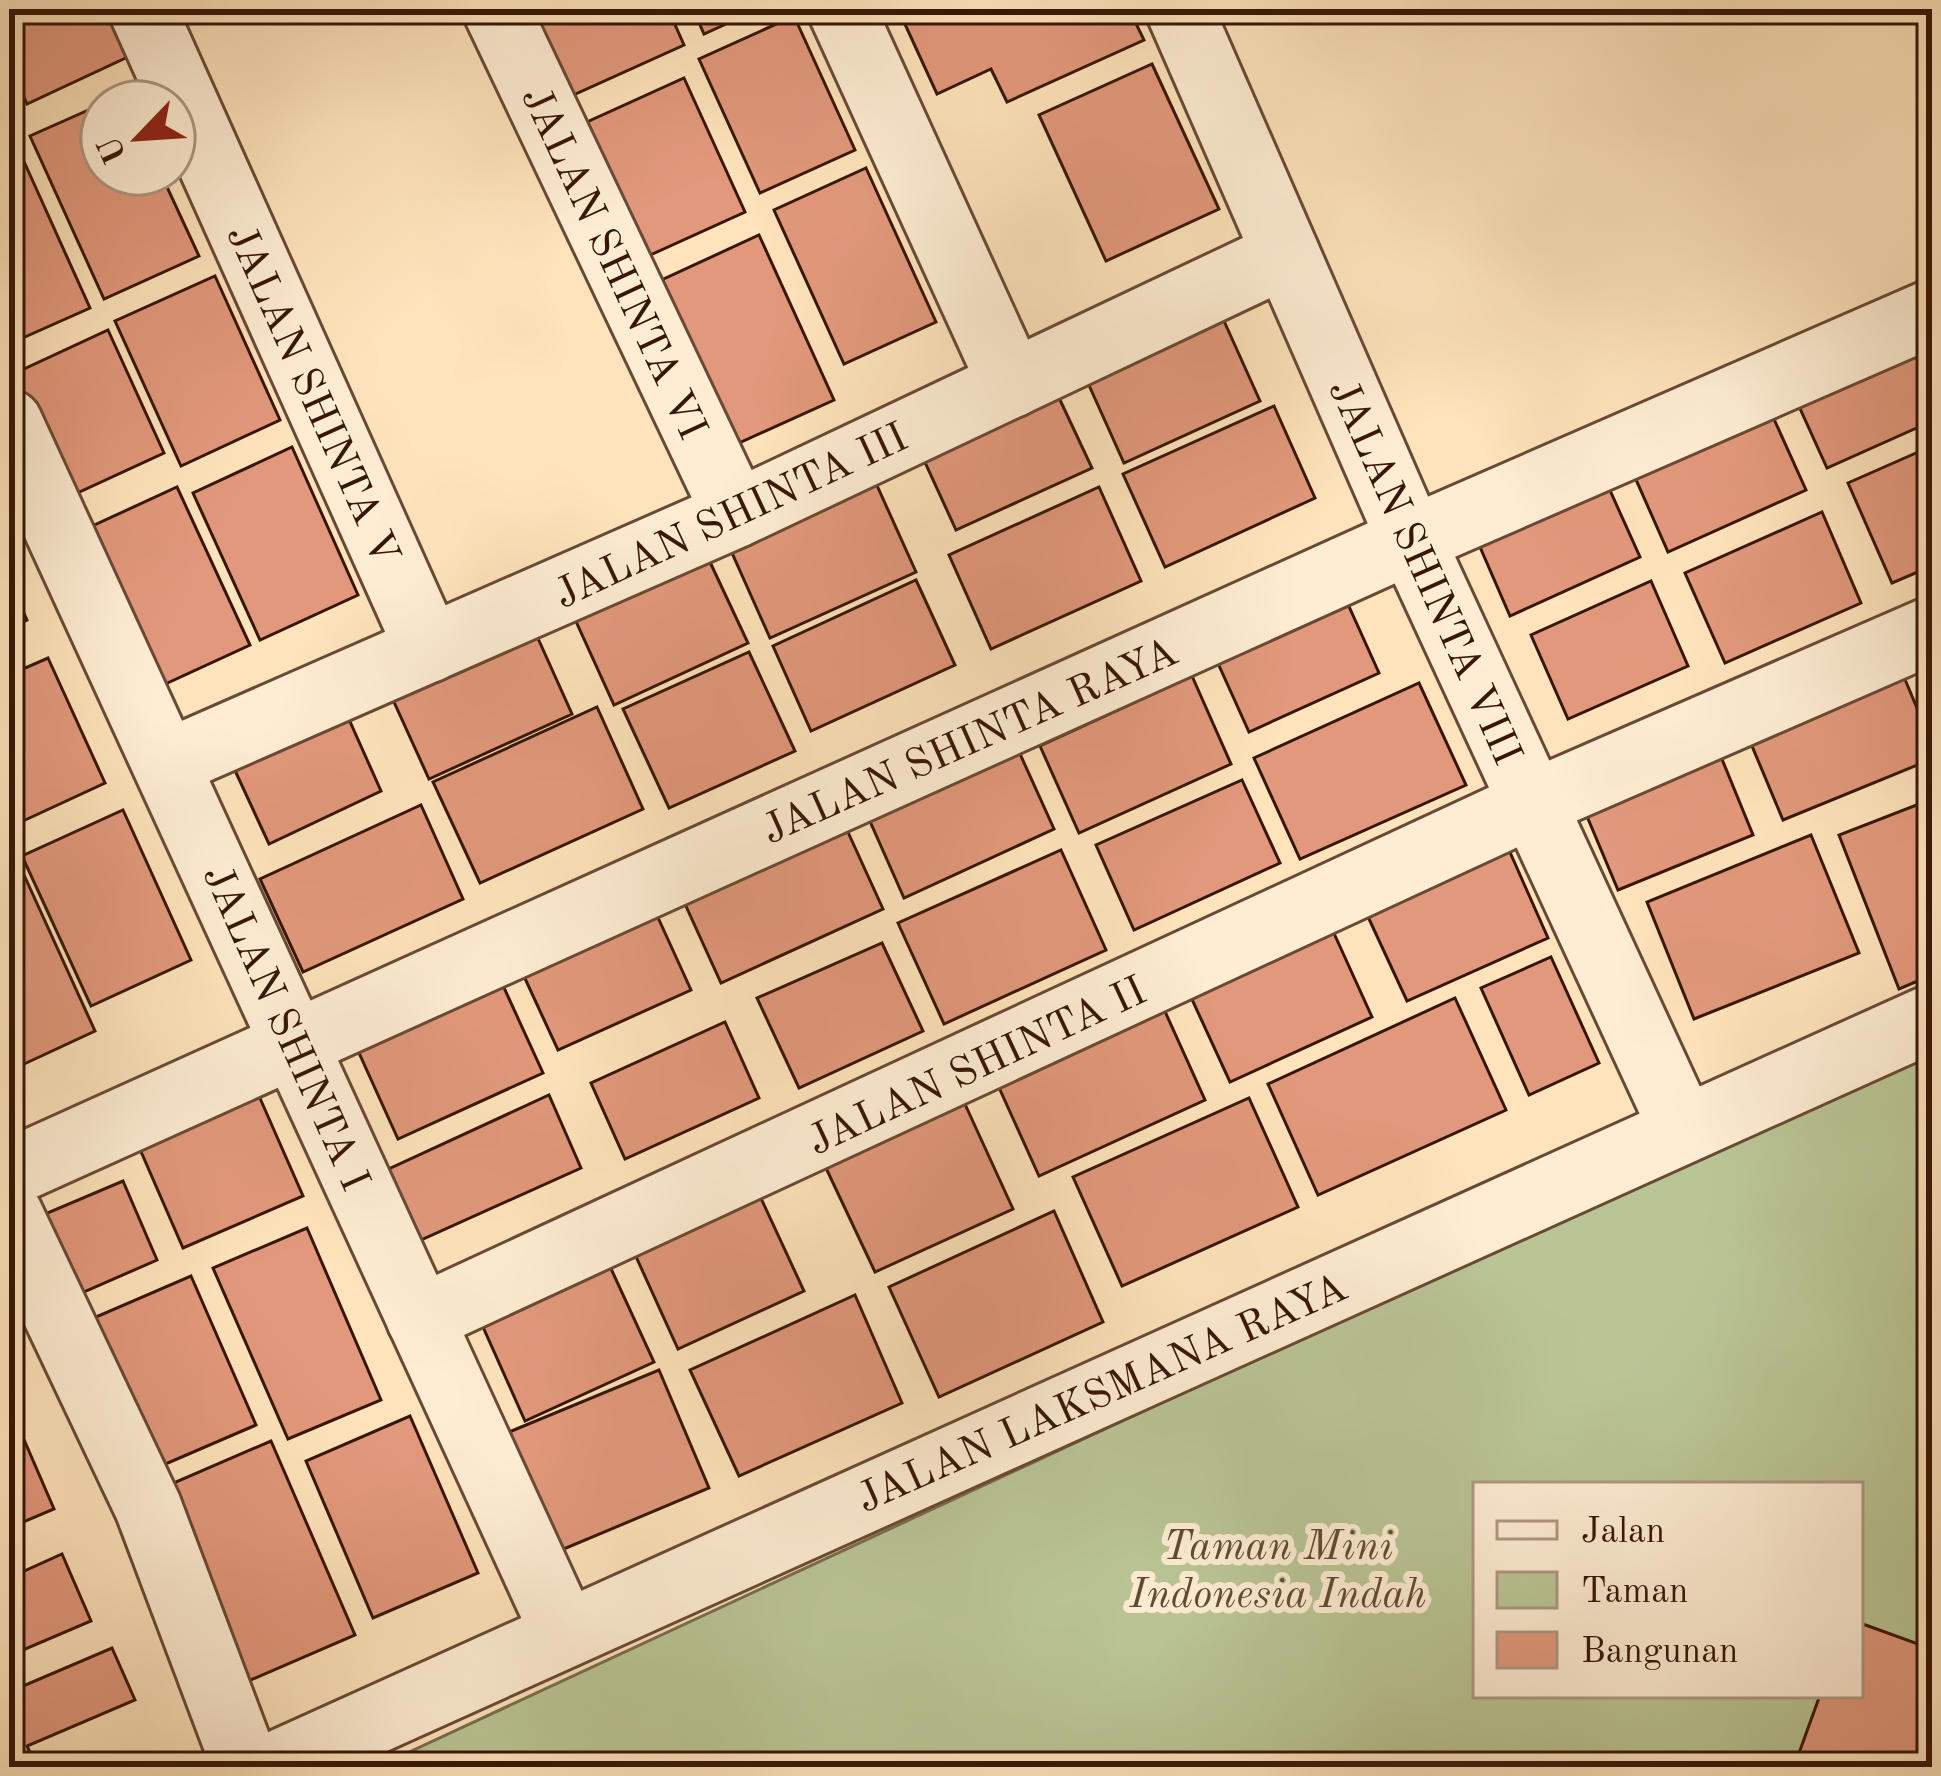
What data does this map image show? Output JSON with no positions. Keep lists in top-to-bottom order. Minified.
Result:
{"streets":{"street":["JALAN SHINTA VI","JALAN SHINTA V","JALAN SHINTA III","JALAN SHINTA VIII","JALAN SHINTA RAYA","JALAN SHINTA I","JALAN SHINTA II","JALAN LAKSMANA RAYA"]},"crossings":[["JALAN SHINTA VI","JALAN SHINTA III"],["JALAN SHINTA V","JALAN SHINTA III"],["JALAN SHINTA III","JALAN SHINTA VIII"],["JALAN SHINTA III","JALAN SHINTA I"],["JALAN SHINTA VIII","JALAN SHINTA RAYA"],["JALAN SHINTA VIII","JALAN SHINTA II"],["JALAN SHINTA VIII","JALAN LAKSMANA RAYA"],["JALAN SHINTA RAYA","JALAN SHINTA I"],["JALAN SHINTA I","JALAN SHINTA II"],["JALAN SHINTA I","JALAN LAKSMANA RAYA"]],"parks":["Taman Mini Indonesia Indah"],"legend":["Jalan","Taman","Bangunan"],"north":"bottom left"}
